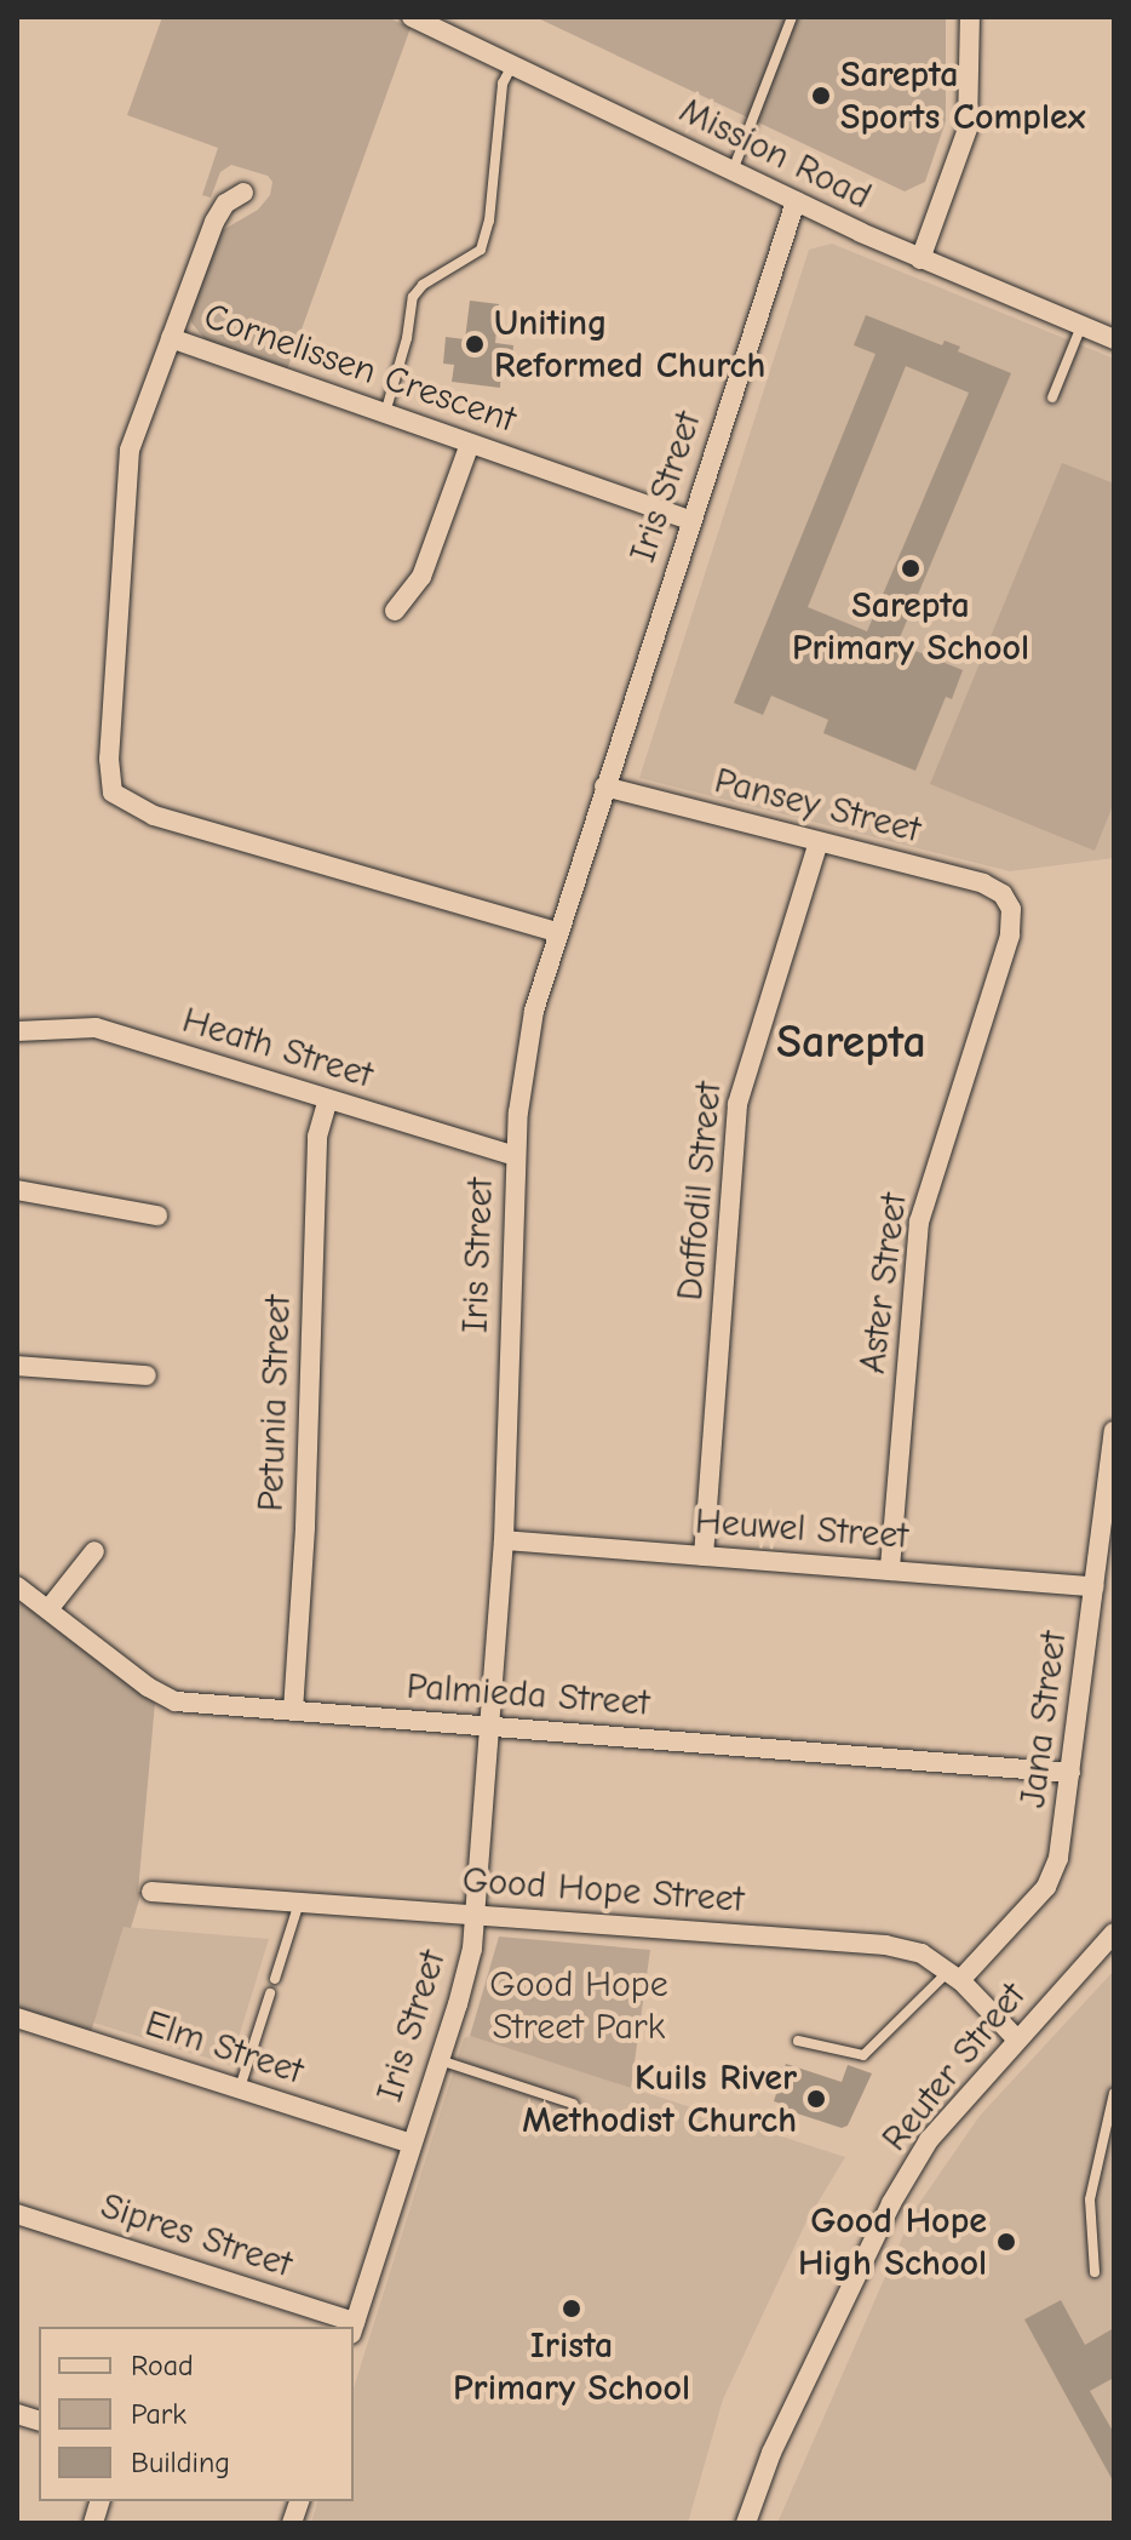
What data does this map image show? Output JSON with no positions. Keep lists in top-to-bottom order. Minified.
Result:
{"streets":{"street":["Mission Road","Cornelissen Crescent","Iris Street","Pansey Street","Heath Street","Daffodil Street","Aster Street","Petunia Street","Heuwel Street","Palmieda Street","Jana Street","Good Hope Street","Elm Street","Reuter Street","Sipres Street"]},"crossings":[["Mission Road","Iris Street"],["Cornelissen Crescent","Iris Street"],["Iris Street","Pansey Street"],["Iris Street","Heath Street"],["Iris Street","Heuwel Street"],["Iris Street","Palmieda Street"],["Iris Street","Good Hope Street"],["Iris Street","Elm Street"],["Pansey Street","Daffodil Street"],["Pansey Street","Aster Street"],["Heath Street","Petunia Street"],["Daffodil Street","Heuwel Street"],["Aster Street","Heuwel Street"],["Petunia Street","Palmieda Street"],["Heuwel Street","Jana Street"],["Palmieda Street","Jana Street"],["Jana Street","Good Hope Street"],["Good Hope Street","Reuter Street"]],"districts":["Sarepta"],"parks":["Good Hope Street Park"],"places":["Sarepta Sports Complex","Uniting Reformed Church","Sarepta Primary School","Kuils River Methodist Church","Good Hope High School","Irista Primary School"],"legend":["Road","Park","Building"]}
